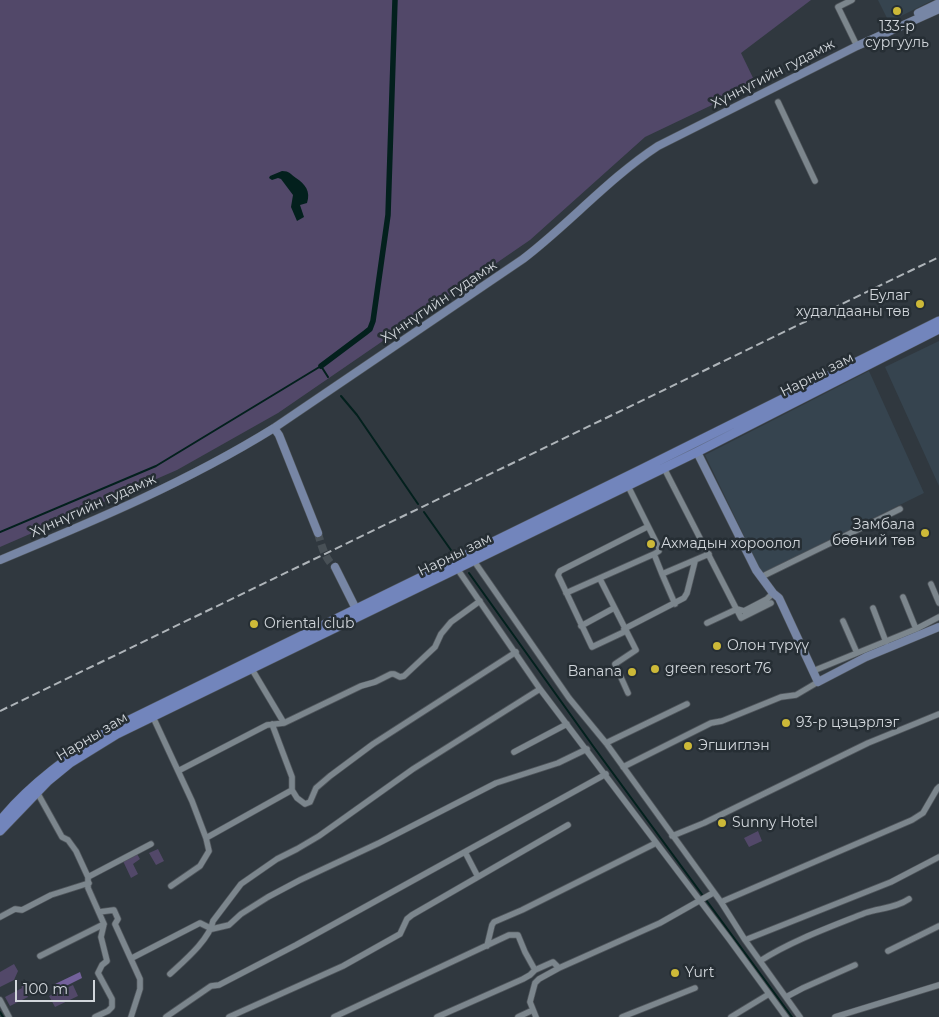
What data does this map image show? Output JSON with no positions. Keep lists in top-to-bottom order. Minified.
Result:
{"streets":{"main road":["Хүннүгийн гудамж","Нарны зам"]},"places":["133-р сургууль","Булаг худалдааны төв","Замбала бөөний төв","Ахмадын хороолол","Oriental club","Олон түрүү","green resort 76","Banana","93-р цэцэрлэг","Эгшиглэн","Sunny Hotel","Yurt"],"scale_bar":"100 m"}
